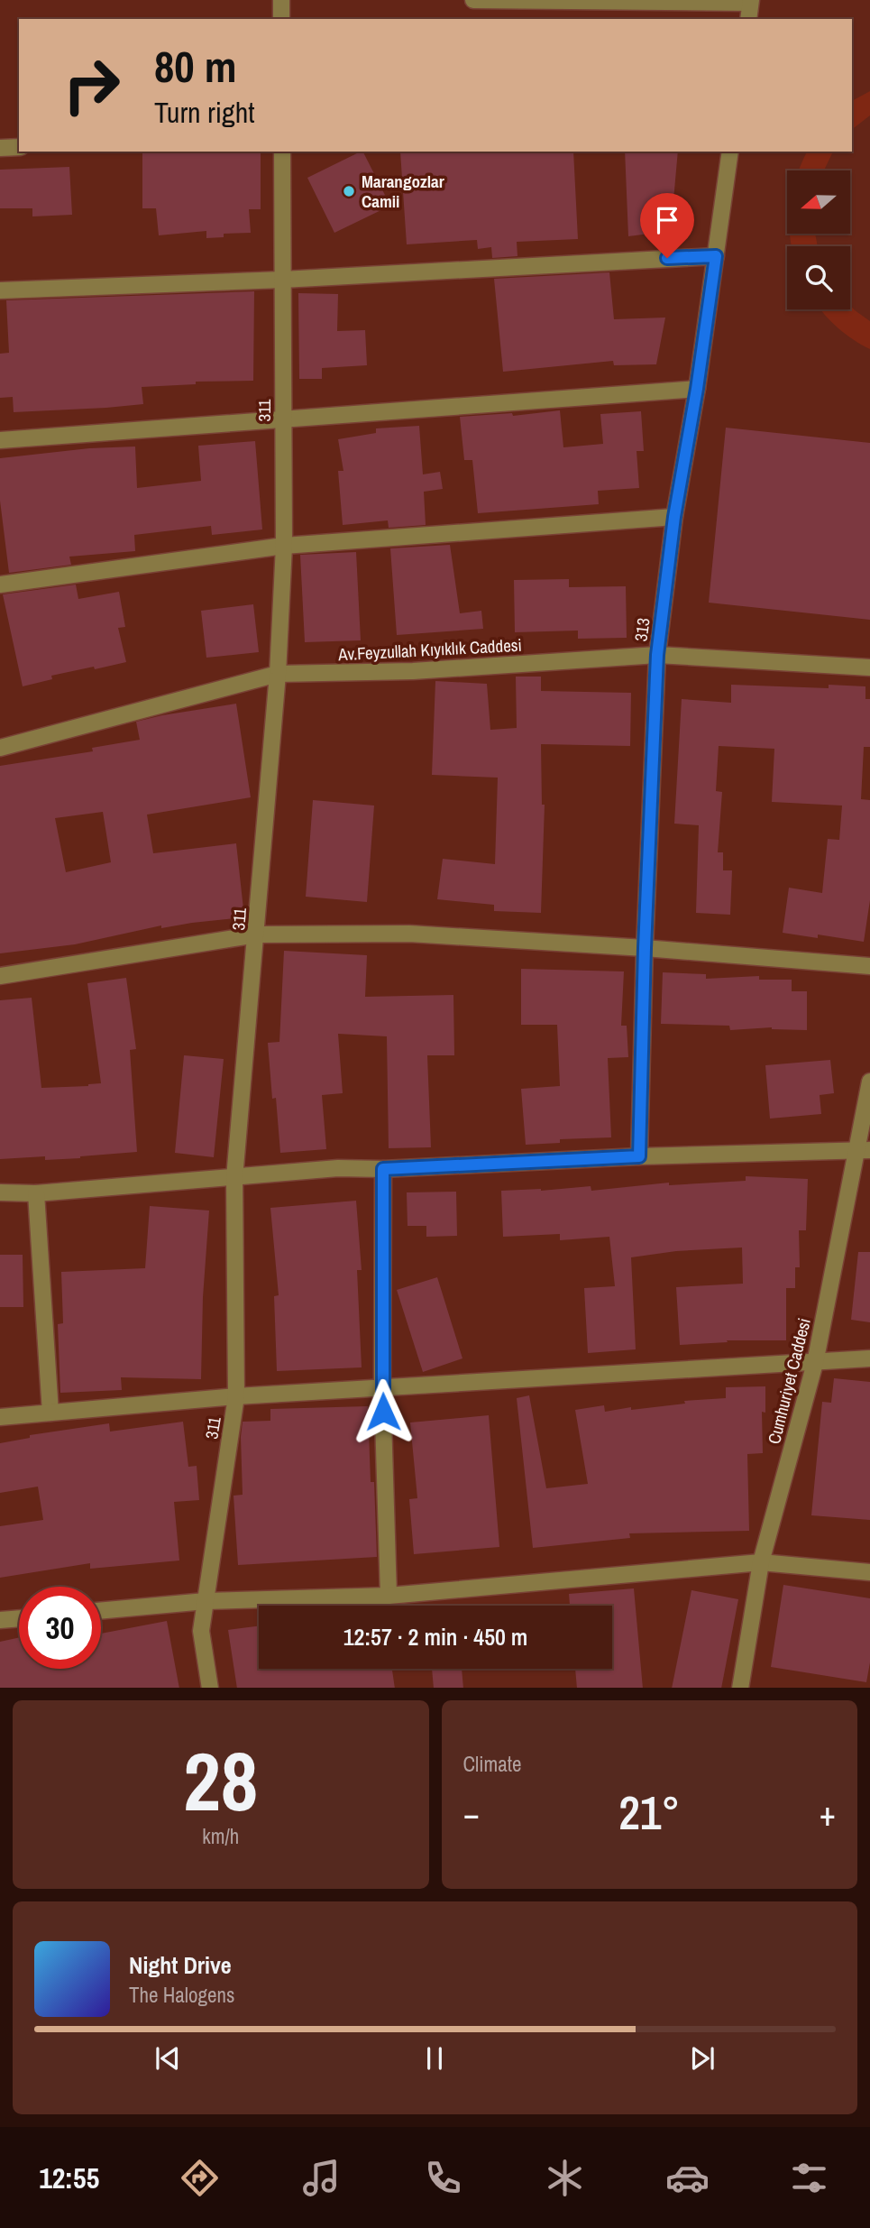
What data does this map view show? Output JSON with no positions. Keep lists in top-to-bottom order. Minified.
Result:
{"streets":{"street":["311","313","Av.Feyzullah Kıyıklık Caddesi","Cumhuriyet Caddesi"]},"crossings":[["311","Av.Feyzullah Kıyıklık Caddesi"],["313","Av.Feyzullah Kıyıklık Caddesi"]],"places":["Marangozlar Camii"],"north":"left","page":{"turn":["80 m","Turn right"],"limit":"30","trip":"12:57 · 2 min · 450 m","tile":[["28","km/h"],"Climate"],"heat":["−","21°","+"],"song":["Night Drive","The Halogens"],"tabs":"12:55"}}
